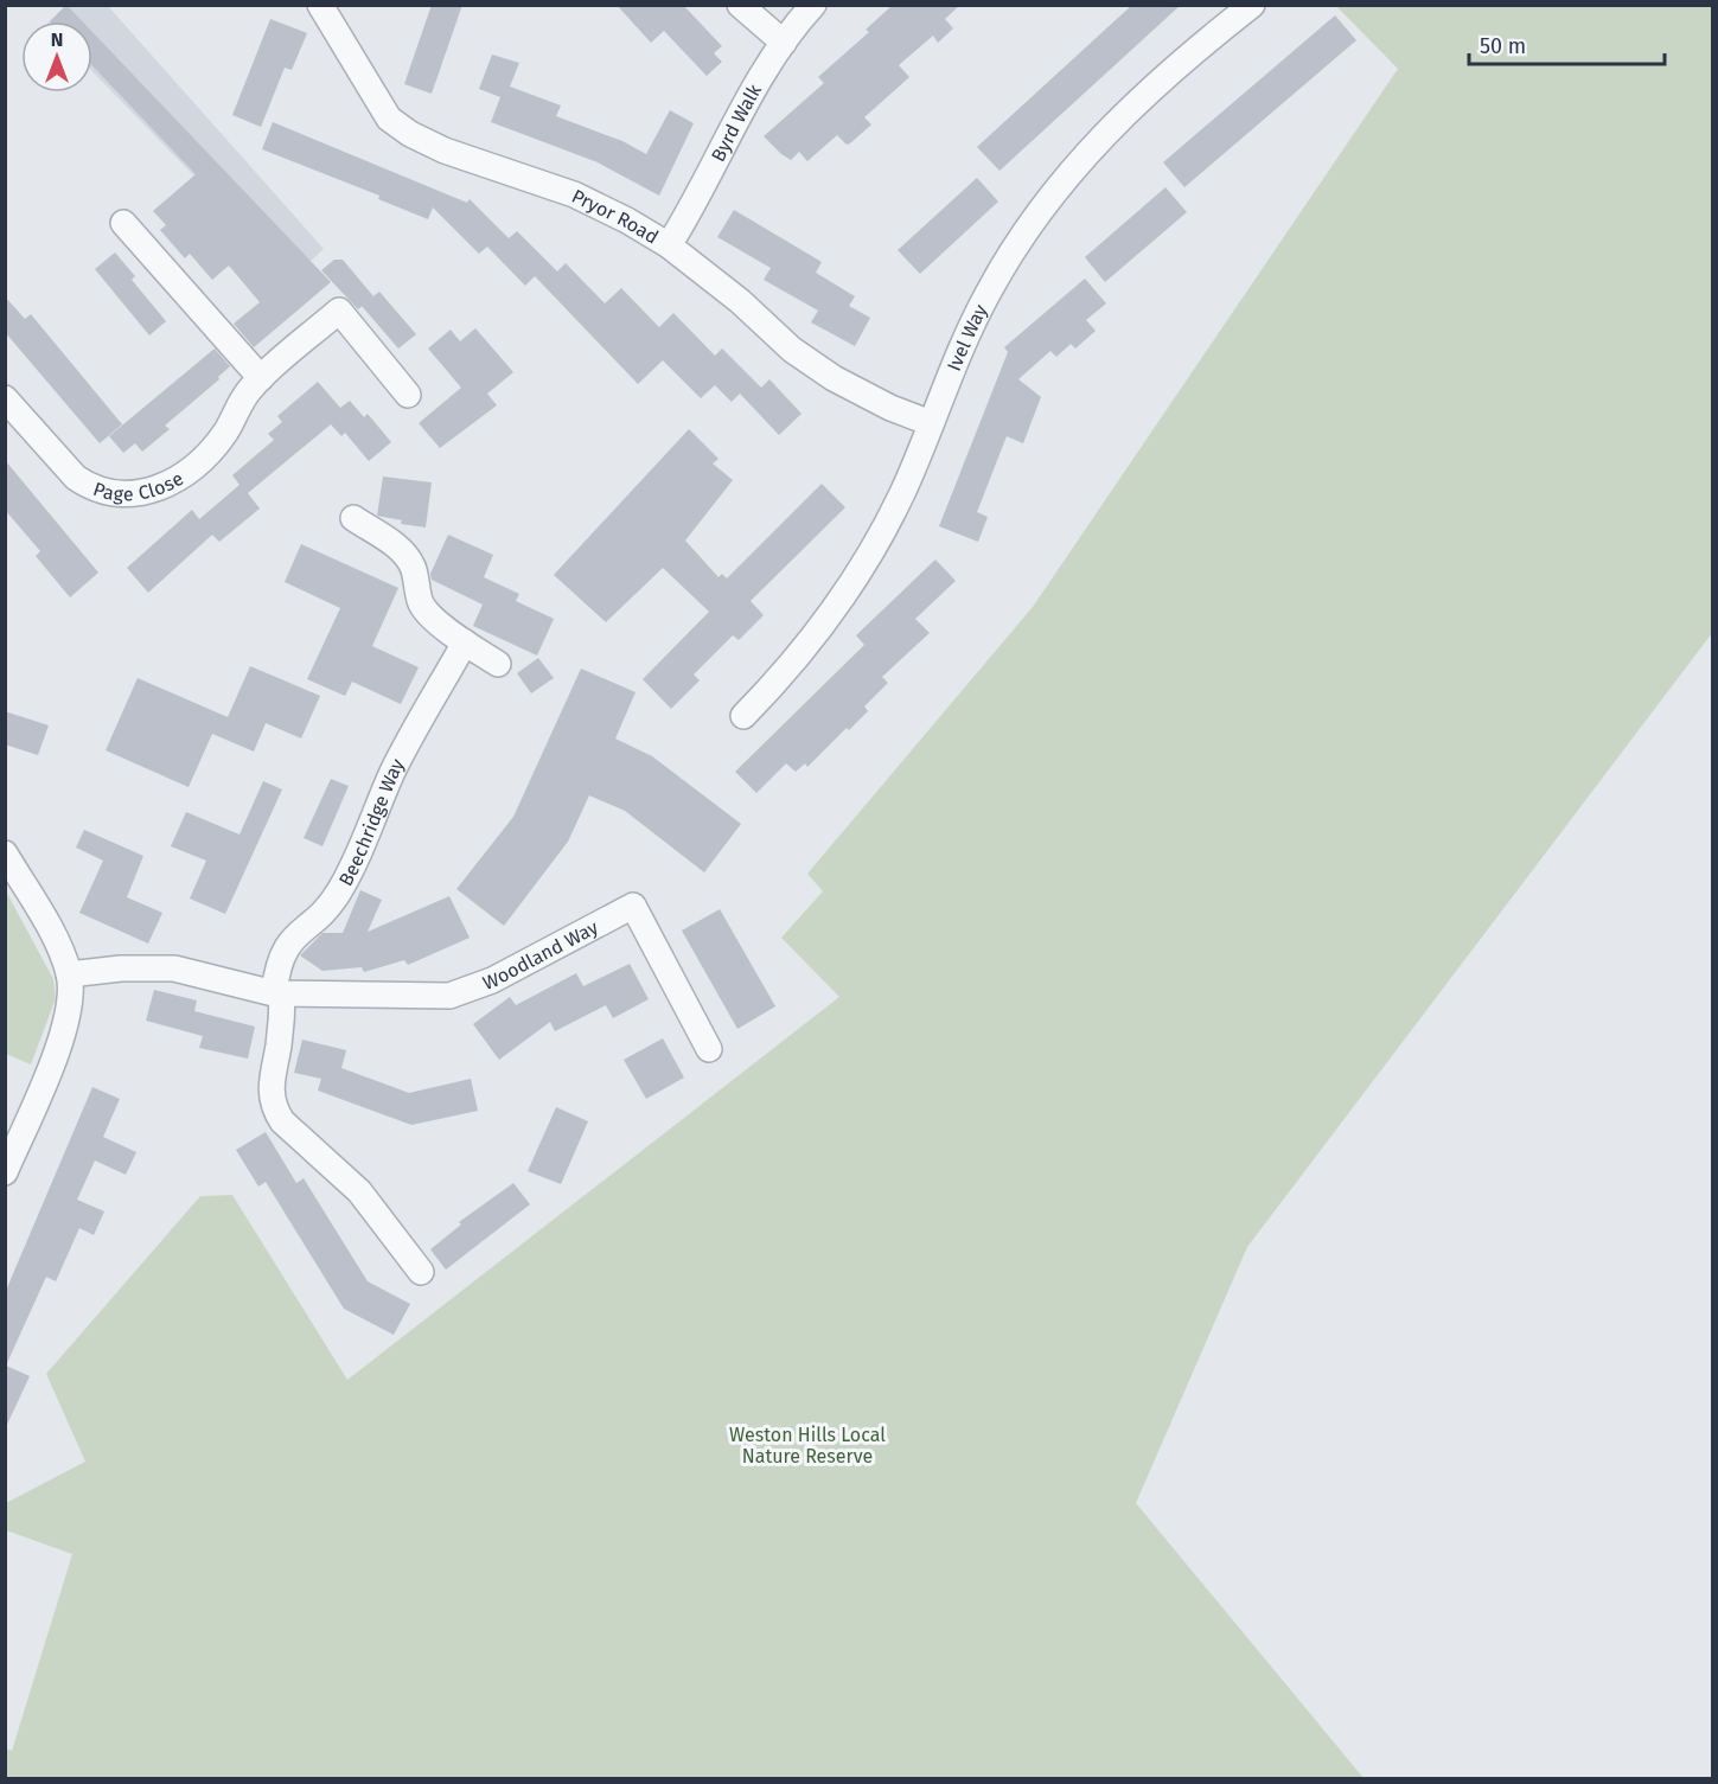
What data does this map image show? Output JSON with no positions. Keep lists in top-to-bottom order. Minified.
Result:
{"streets":{"street":["Byrd Walk","Pryor Road","Ivel Way","Page Close","Beechridge Way","Woodland Way"]},"crossings":[["Byrd Walk","Pryor Road"],["Pryor Road","Ivel Way"],["Beechridge Way","Woodland Way"]],"parks":["Weston Hills Local Nature Reserve"],"scale_bar":"50 m","north":"top"}
